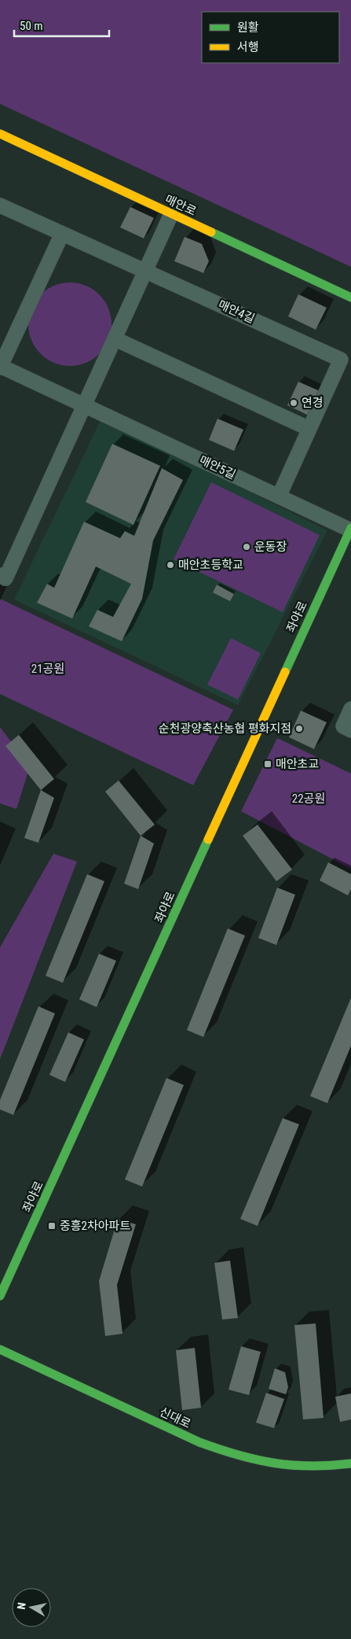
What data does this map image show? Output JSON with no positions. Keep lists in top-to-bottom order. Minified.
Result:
{"streets":{"street":["매안로","매안4길","매안5길","좌야로","신대로"]},"crossings":[["매안4길","매안5길"],["매안5길","좌야로"]],"parks":["21공원","22공원"],"places":{"other":["연경","운동장","매안초등학교","순천광양축산농협 평화지점"],"transit":["매안초교","중흥2차아파트"]},"legend":["원활","서행"],"scale_bar":"50 m","north":"left"}
